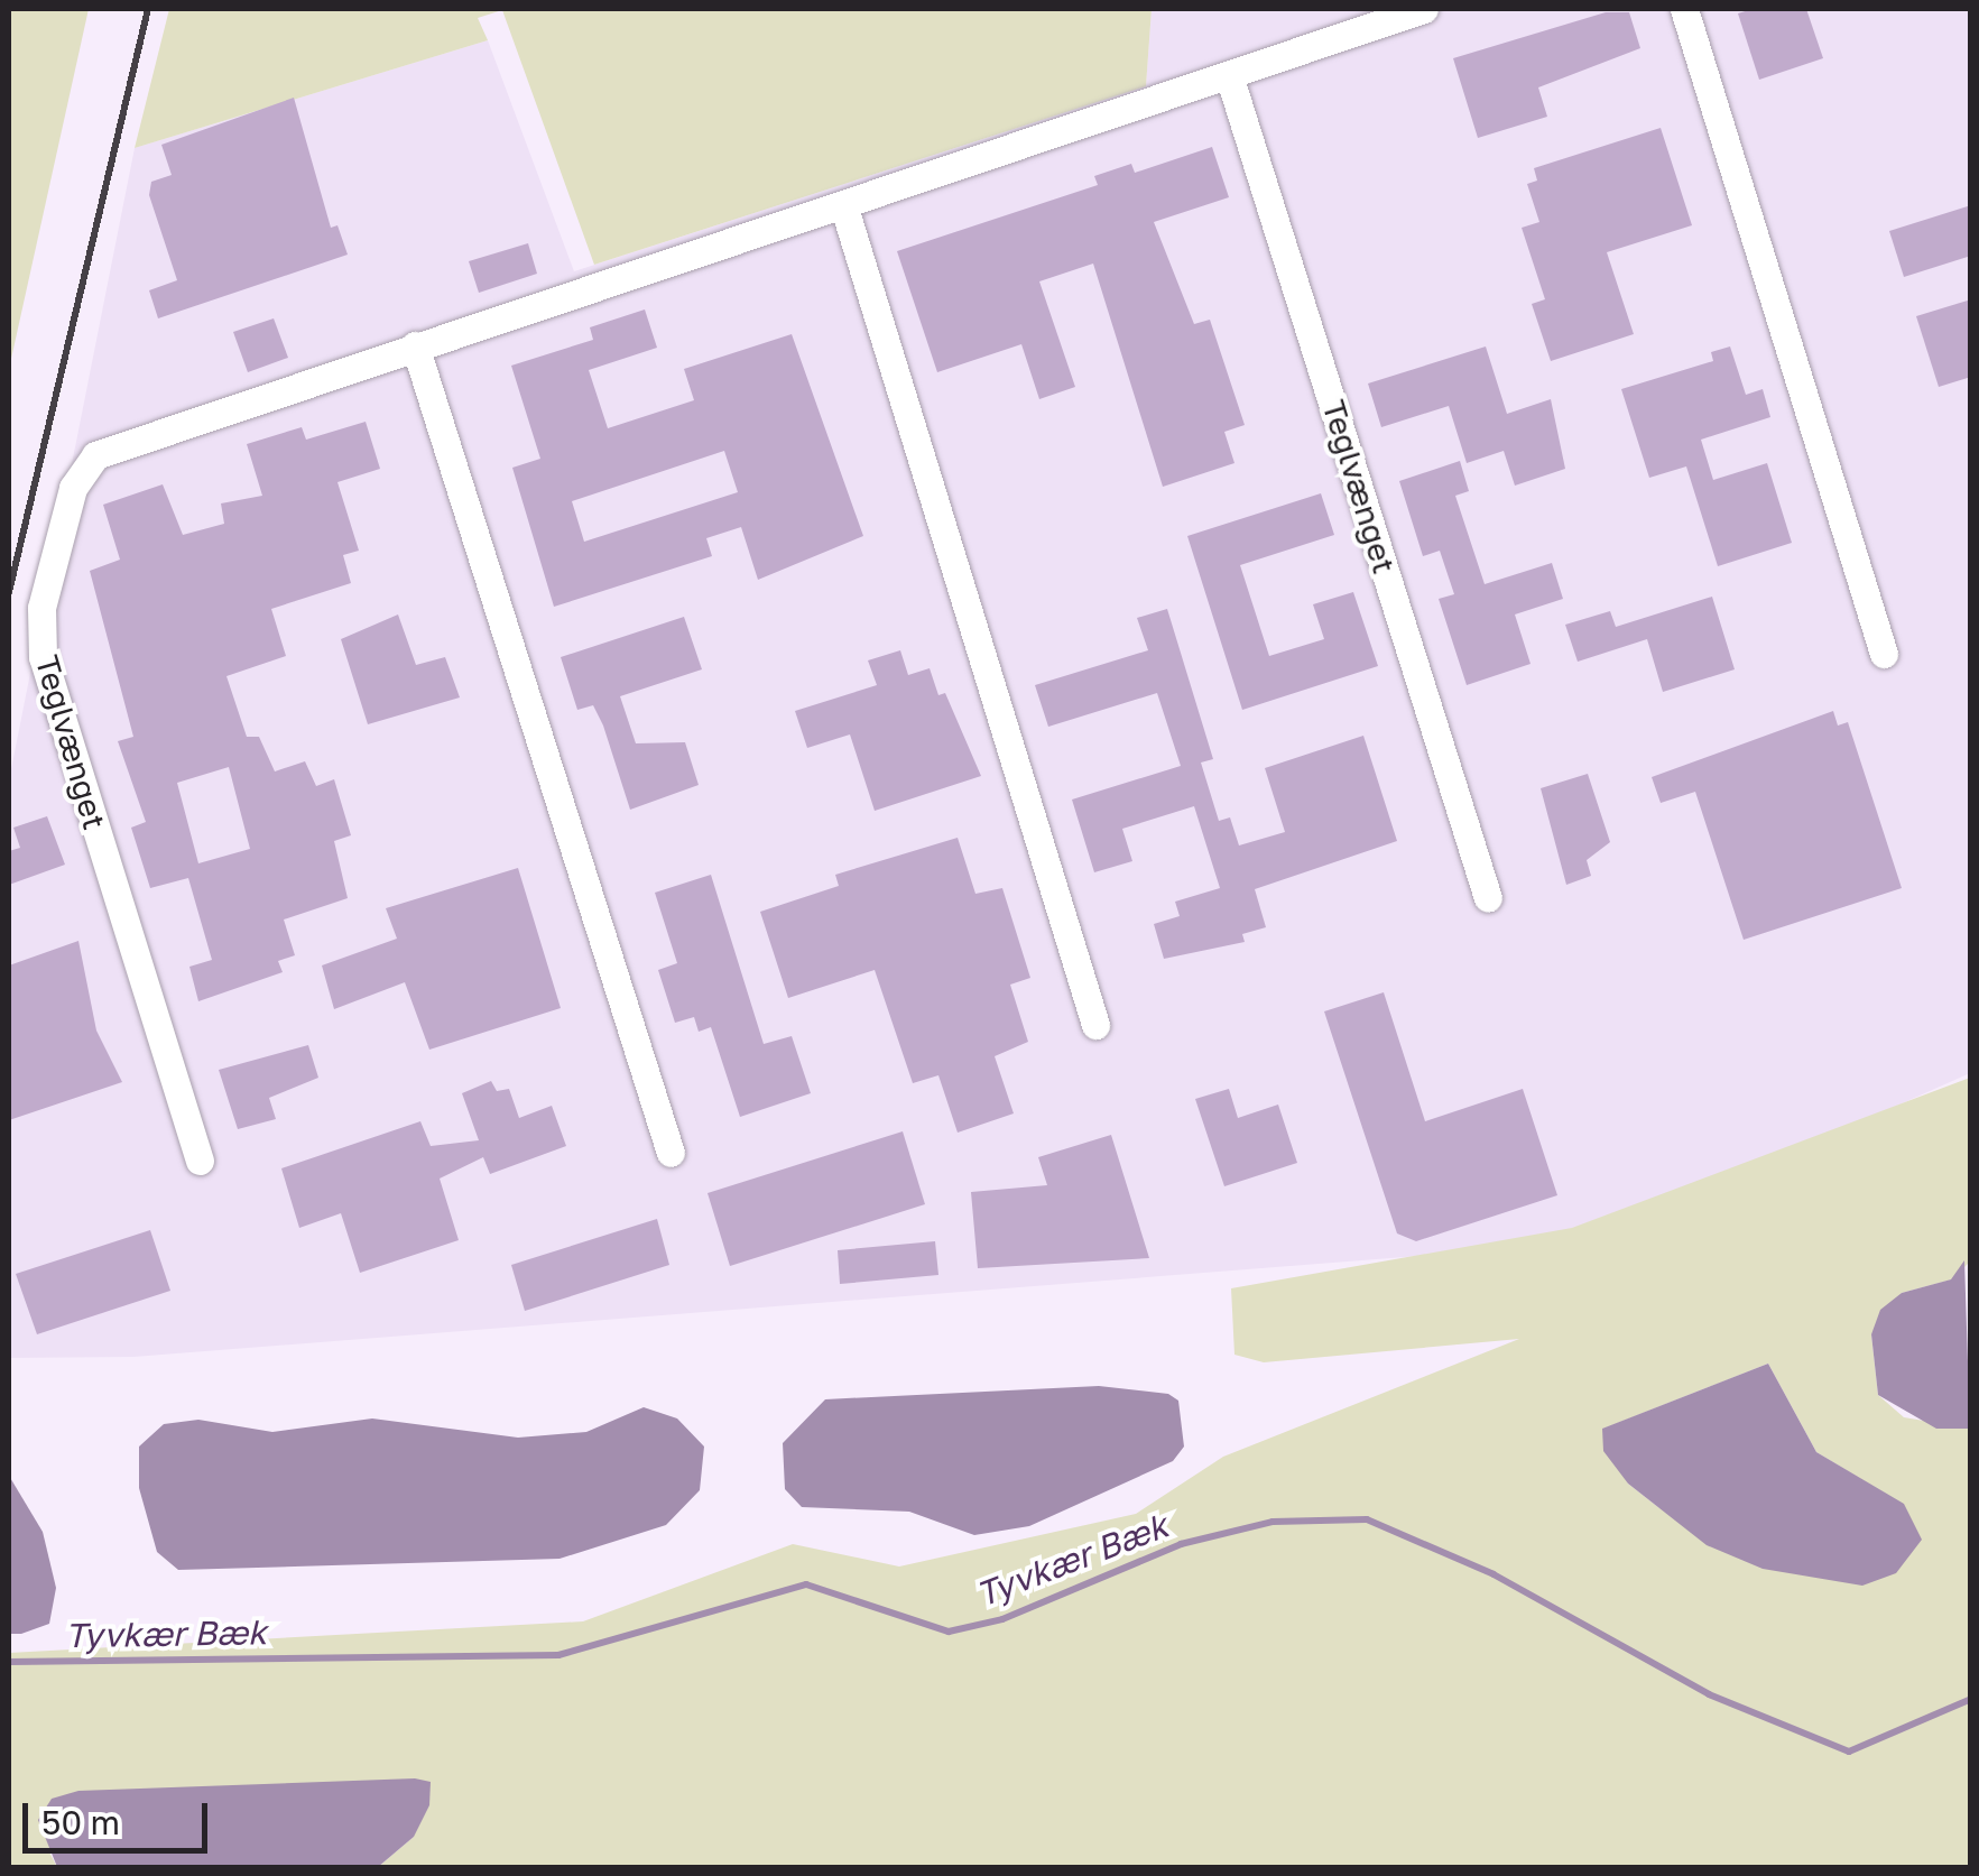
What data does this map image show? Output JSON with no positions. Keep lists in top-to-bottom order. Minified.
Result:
{"streets":{"street":["Teglvænget"]},"water":["Tyvkær Bæk"],"scale_bar":"50 m"}
